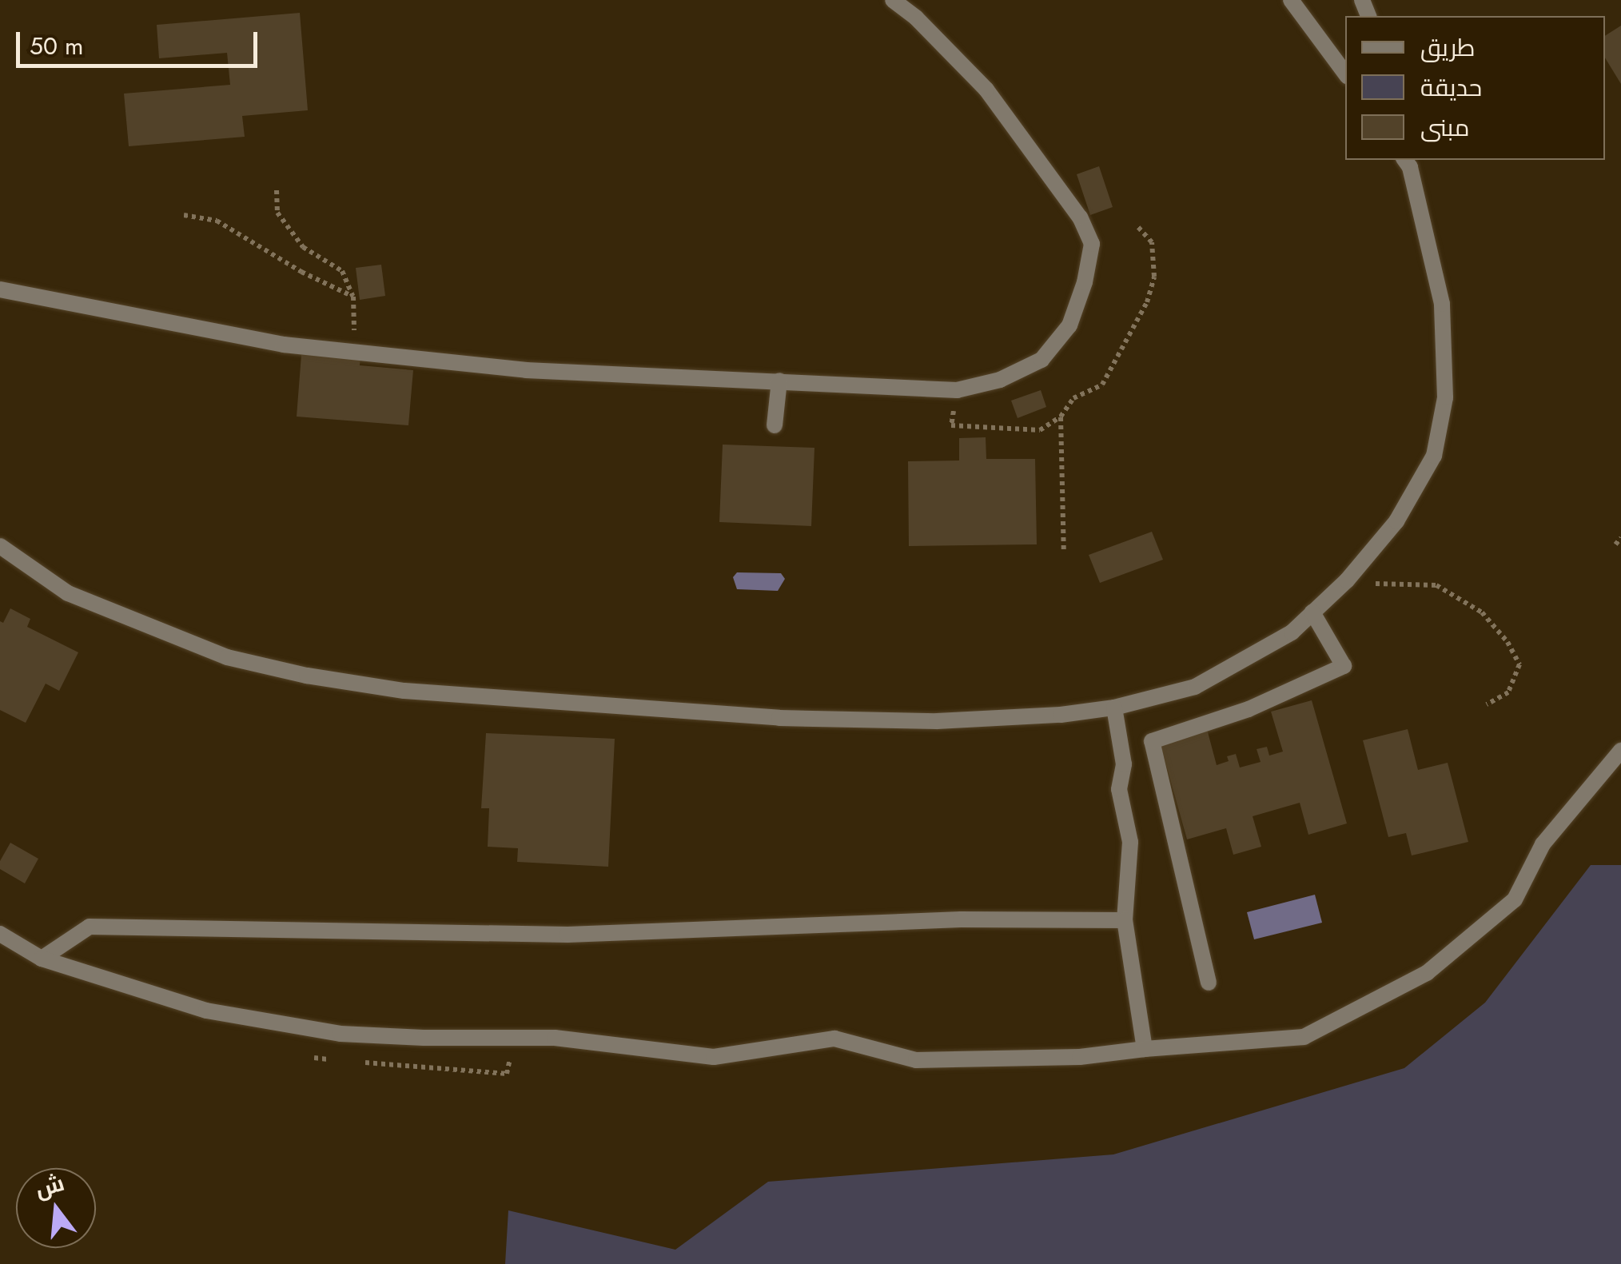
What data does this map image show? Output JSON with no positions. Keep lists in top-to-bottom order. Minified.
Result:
{"legend":["طريق","حديقة","مبنى"],"scale_bar":"50 m","north":"top"}
